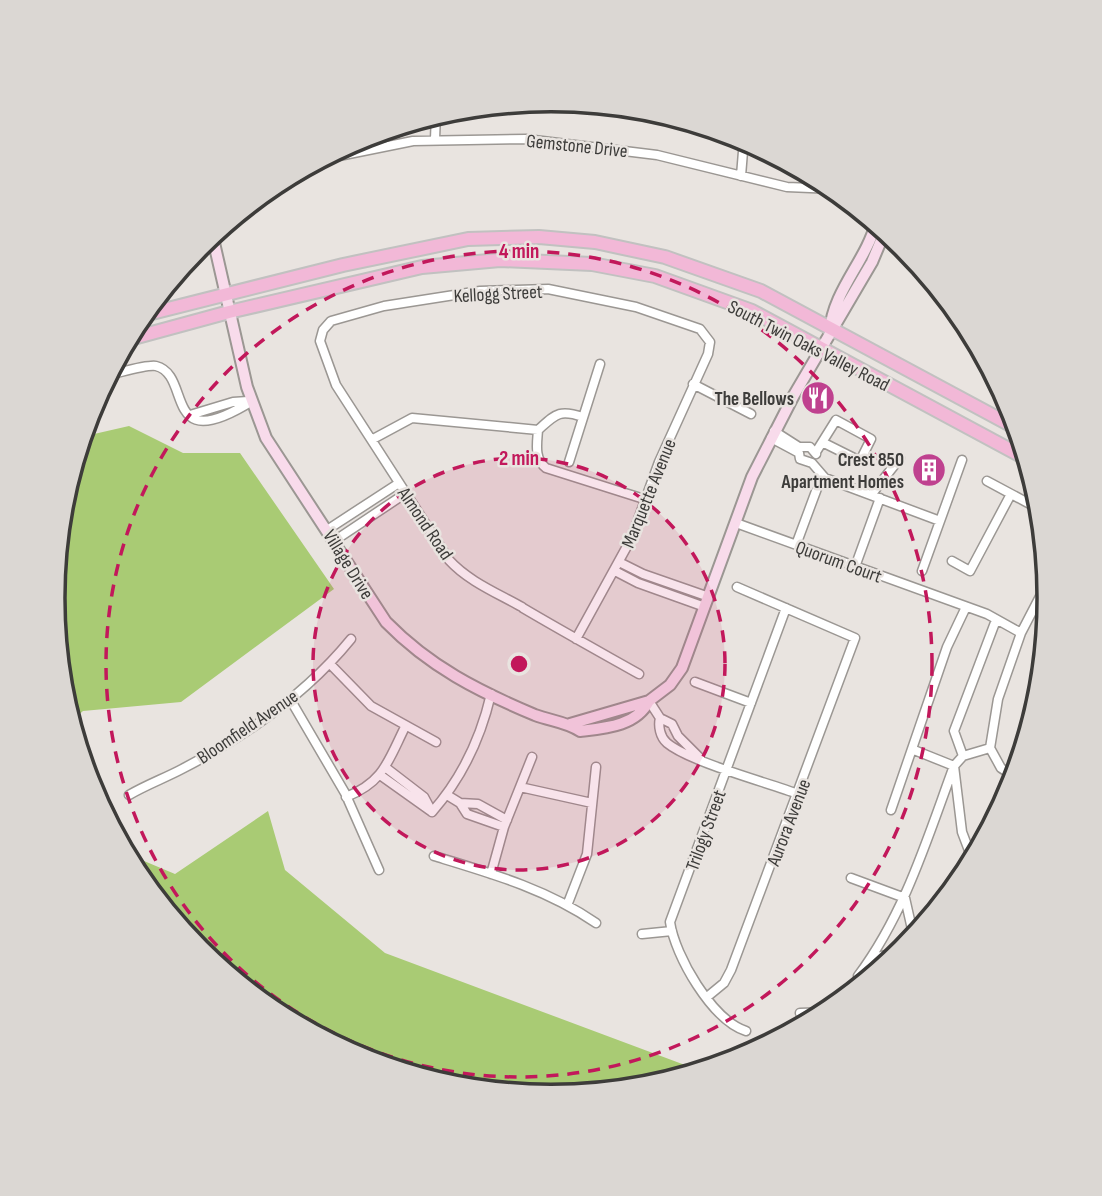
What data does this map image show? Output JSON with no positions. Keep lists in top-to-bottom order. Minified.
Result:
{"streets":{"main road":["South Twin Oaks Valley Road"],"street":["Gemstone Drive","Kellogg Street","Marquette Avenue","Almond Road","Quorum Court","Village Drive","Bloomfield Avenue","Aurora Avenue","Trilogy Street"]},"crossings":[["Kellogg Street","Marquette Avenue"],["Kellogg Street","Almond Road"],["South Twin Oaks Valley Road","Village Drive"],["Marquette Avenue","Almond Road"],["Quorum Court","Village Drive"],["Aurora Avenue","Trilogy Street"]],"places":{"restaurant":["The Bellows"],"building":["Crest 850 Apartment Homes"]},"rings":["4 min","2 min"]}
